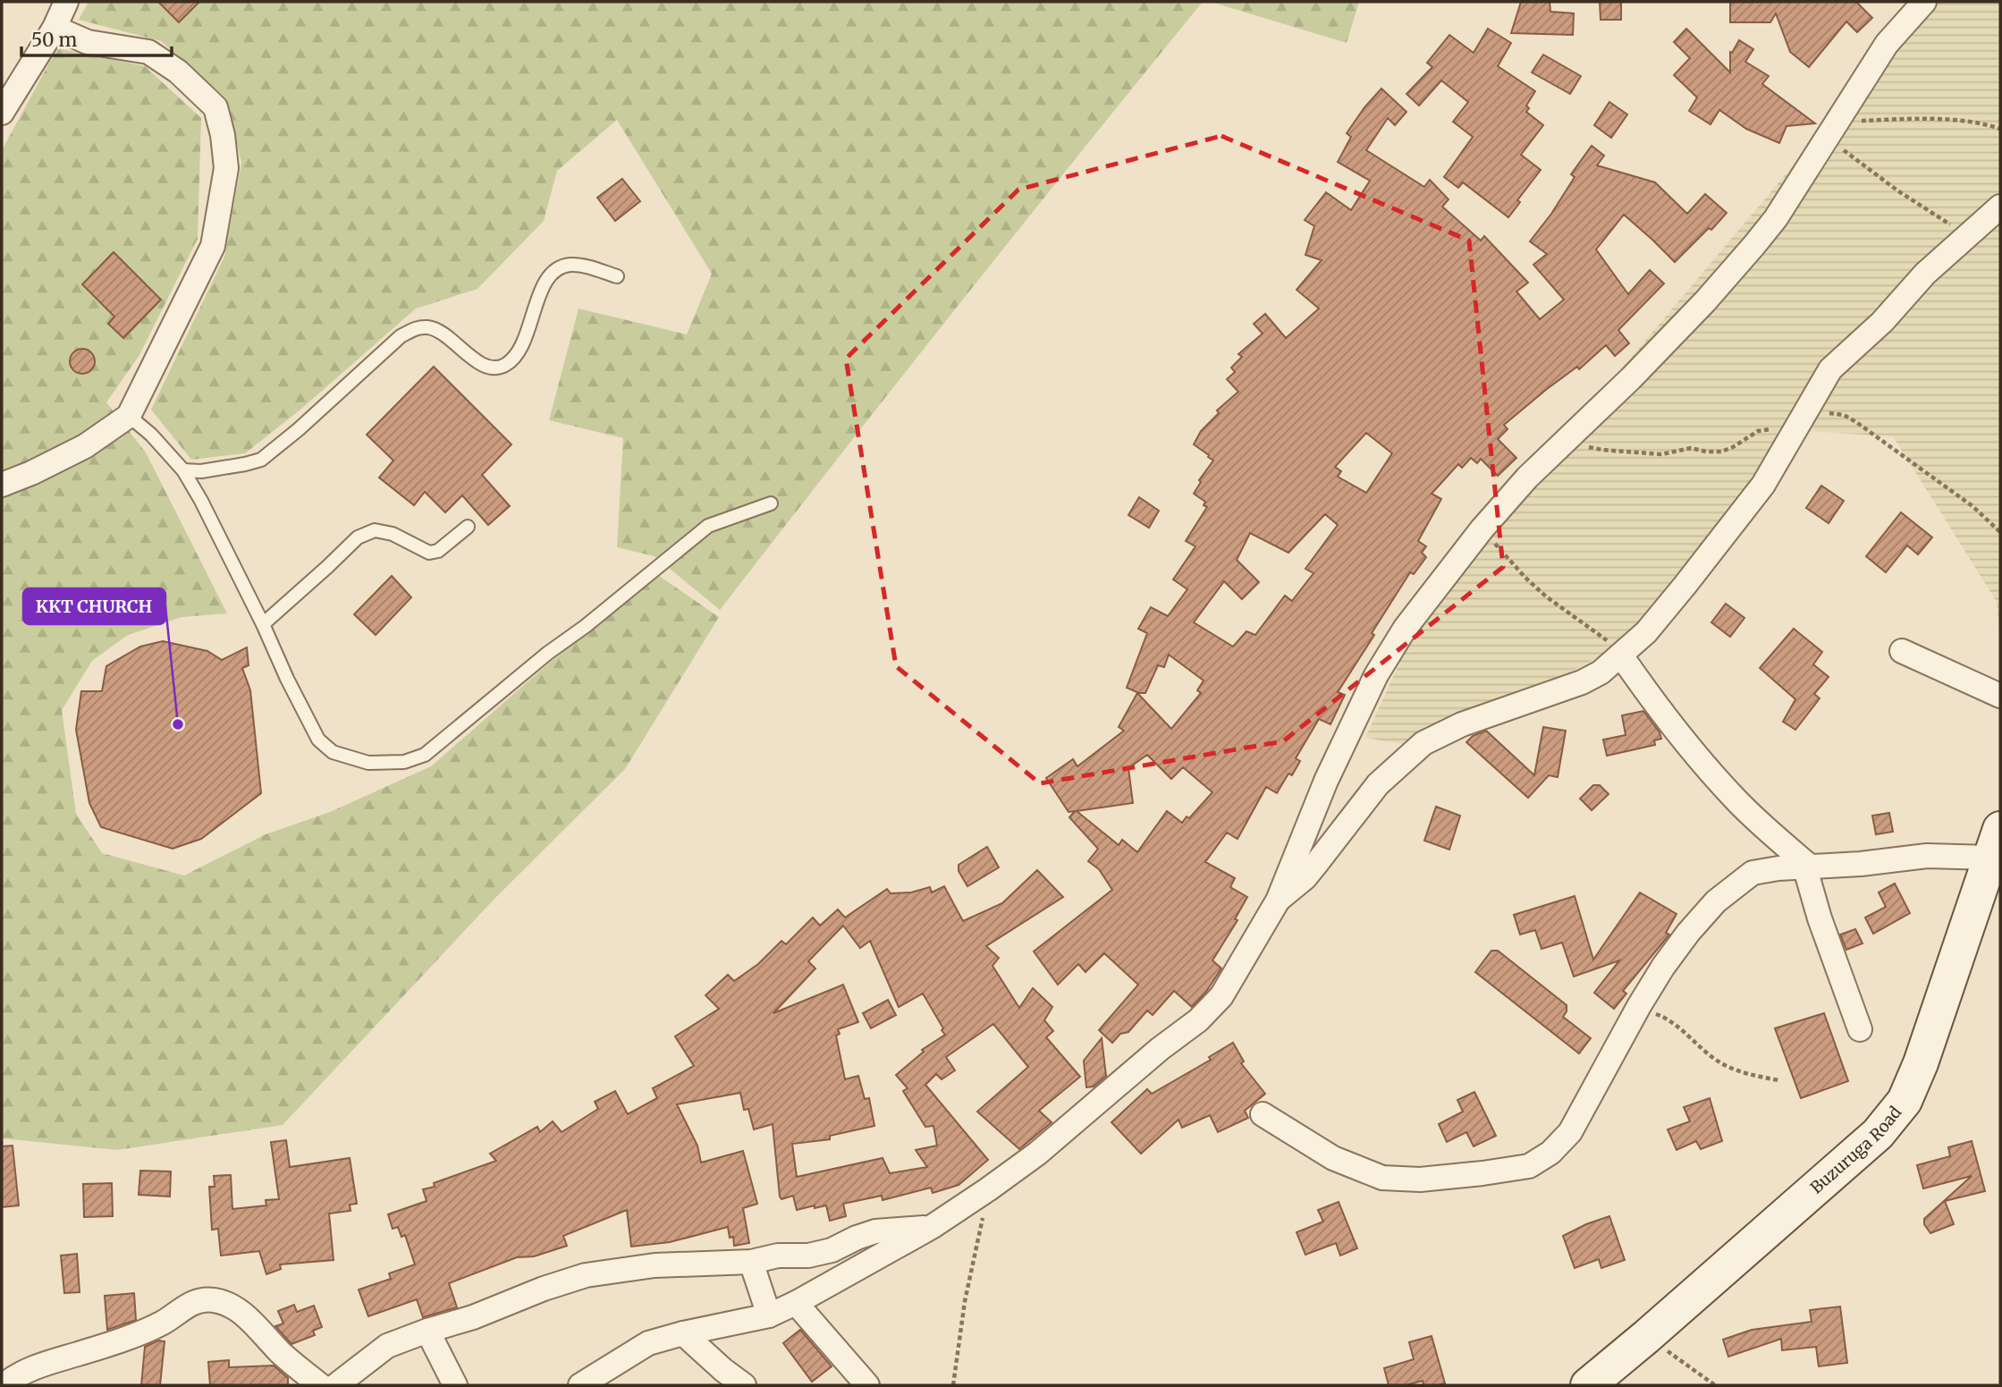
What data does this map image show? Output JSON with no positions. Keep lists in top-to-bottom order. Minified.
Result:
{"streets":{"main road":["Buzuruga Road"]},"places":["KKT CHURCH"],"scale_bar":"50 m"}
